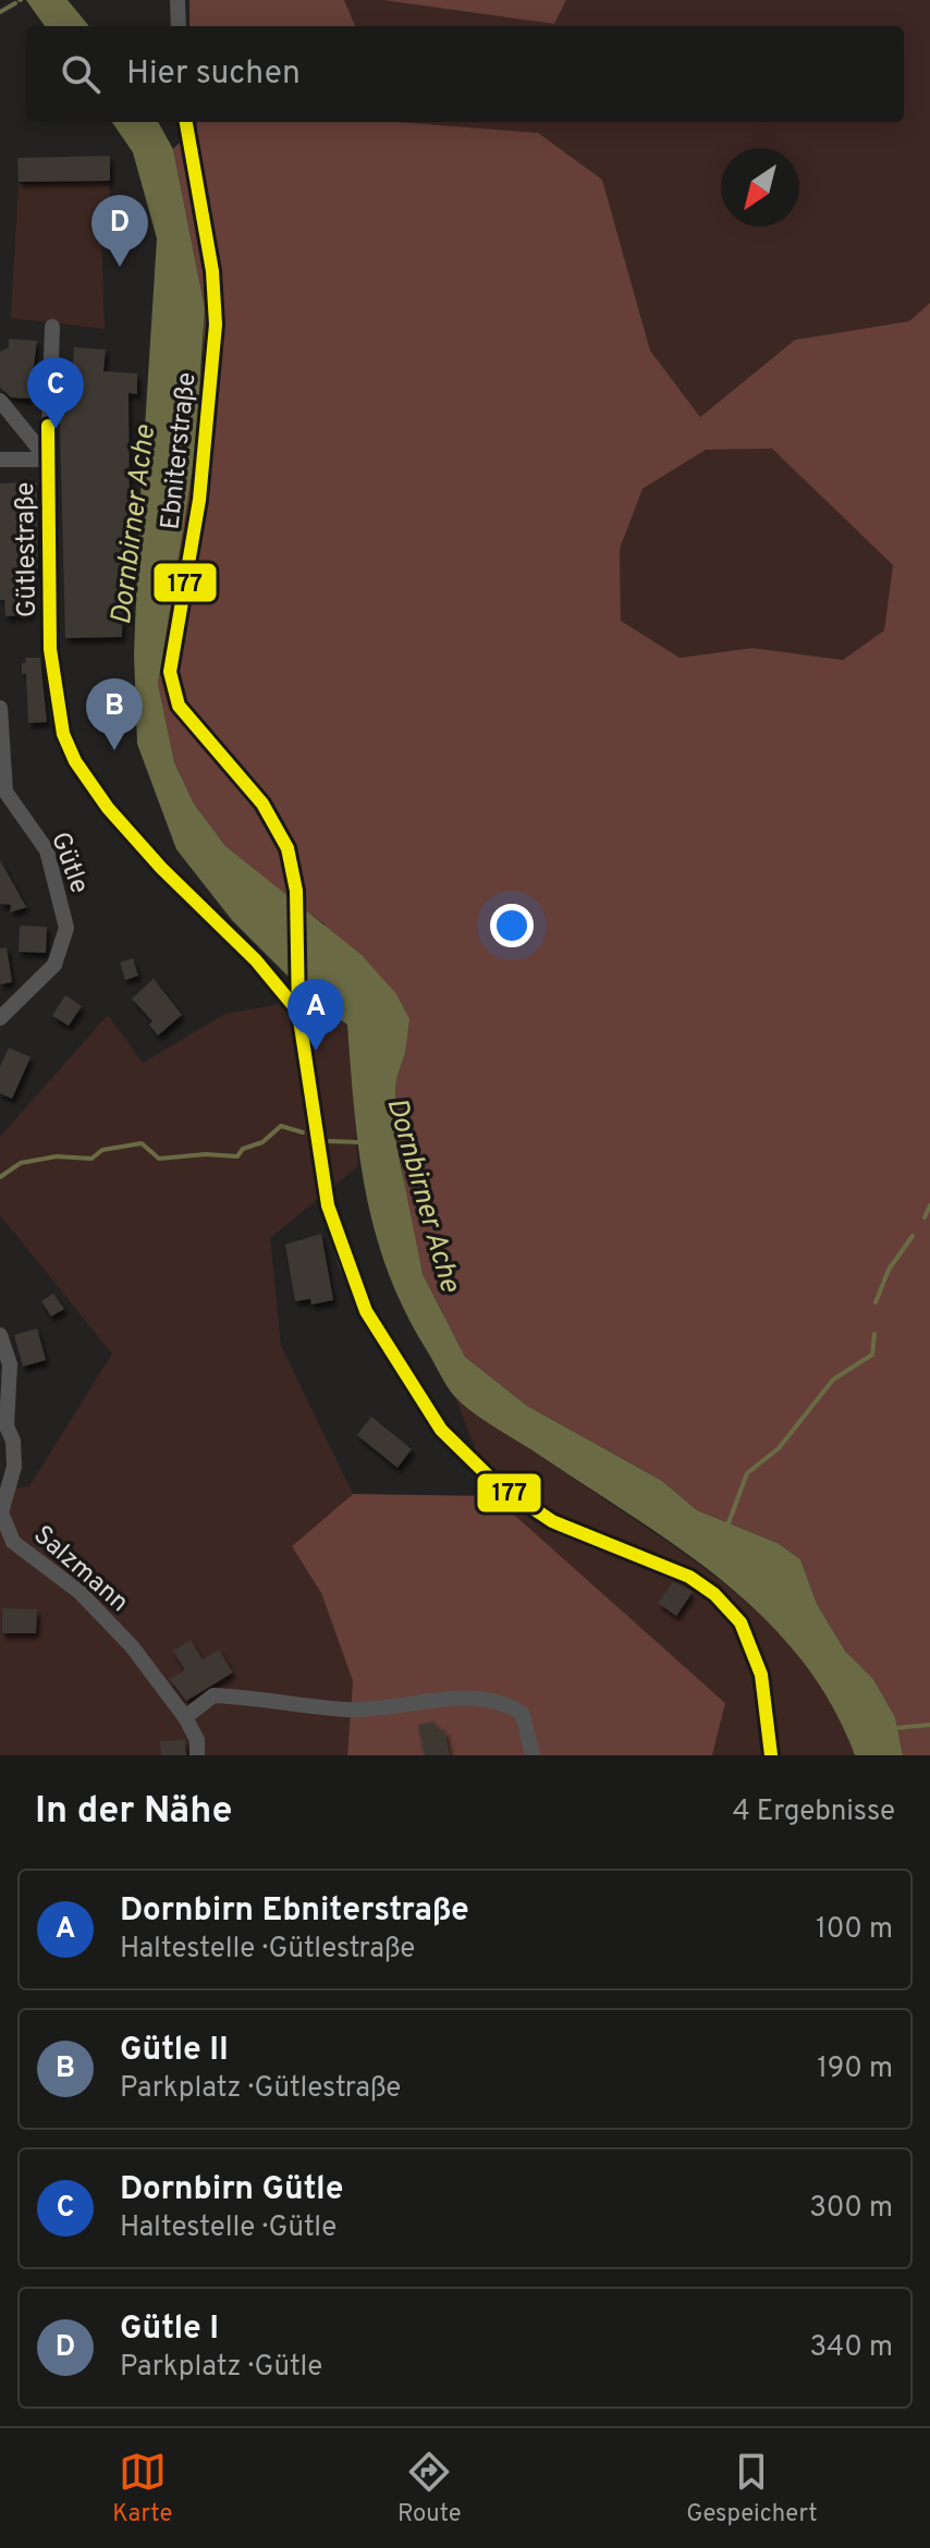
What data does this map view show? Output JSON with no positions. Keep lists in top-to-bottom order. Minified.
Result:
{"streets":{"street":["Ebniterstraße","Gütlestraße","Gütle","Salzmann"]},"crossings":[["Ebniterstraße","Gütlestraße"]],"water":["Dornbirner Ache"],"lines":["transit line 177"],"north":"bottom left","page":{"search":"Hier suchen","pins":["D","C","B","A"],"heading":["In der Nähe","4 Ergebnisse"],"list":[{"mark":"A","name":"Dornbirn Ebniterstraße","note":"Haltestelle · Gütlestraße","value":"100 m"},{"mark":"B","name":"Gütle II","note":"Parkplatz · Gütlestraße","value":"190 m"},{"mark":"C","name":"Dornbirn Gütle","note":"Haltestelle · Gütle","value":"300 m"},{"mark":"D","name":"Gütle I","note":"Parkplatz · Gütle","value":"340 m"}],"nav":["Karte","Route","Gespeichert"]}}
